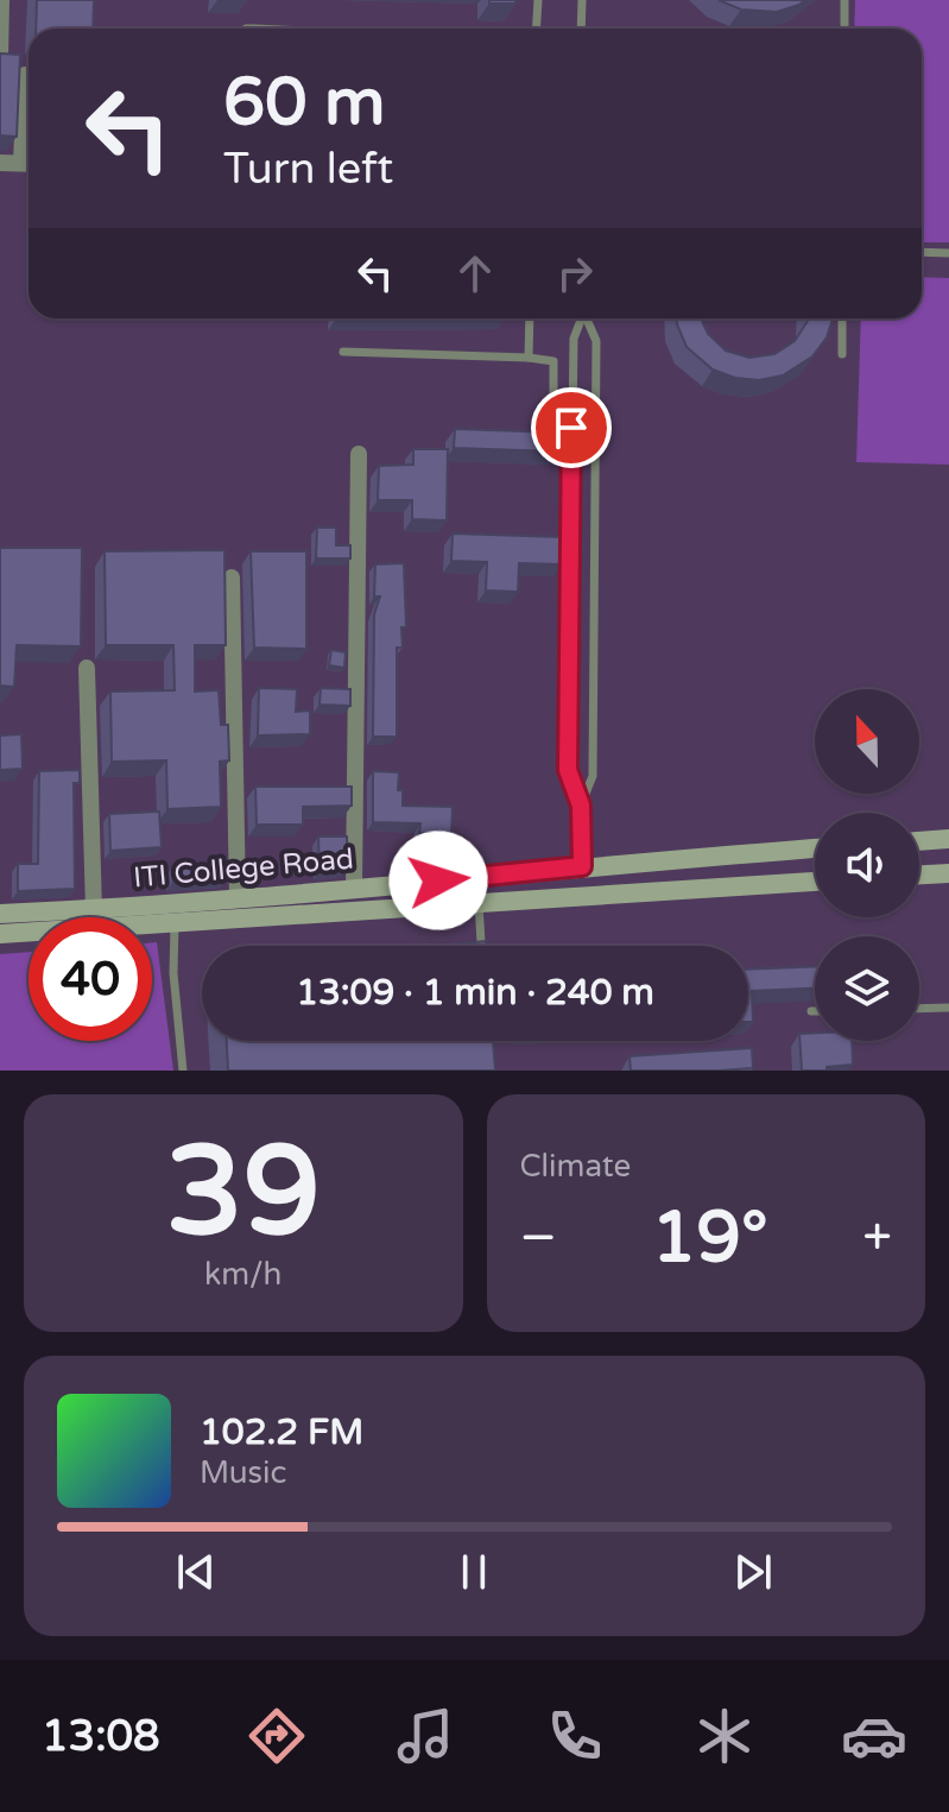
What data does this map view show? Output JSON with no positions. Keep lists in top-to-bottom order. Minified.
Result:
{"streets":{"street":["ITI College Road"]},"north":"top","page":{"turn":["60 m","Turn left"],"limit":"40","trip":"13:09 · 1 min · 240 m","tile":[["39","km/h"],"Climate"],"heat":["−","19°","+"],"song":["102.2 FM","Music"],"tabs":"13:08"}}
